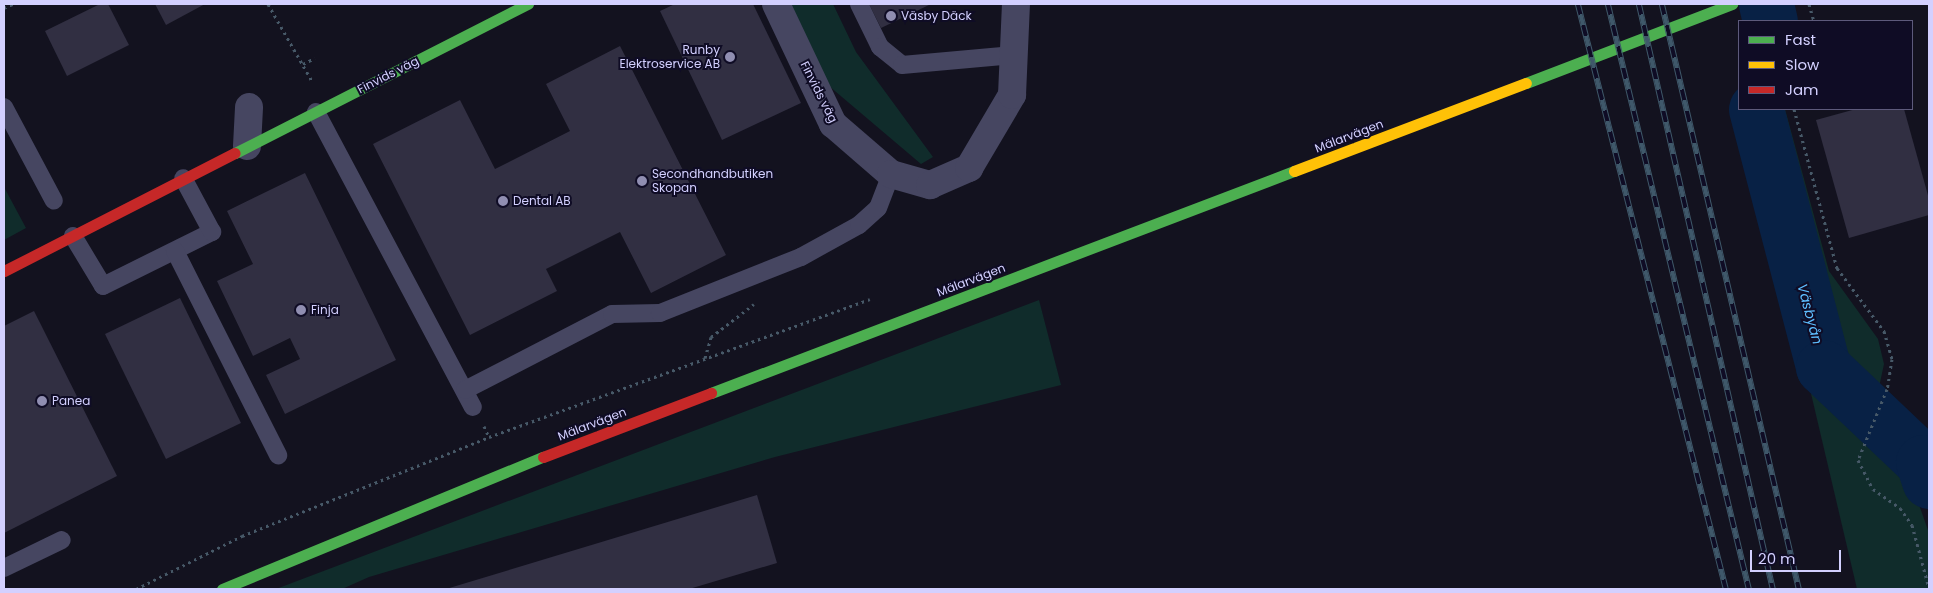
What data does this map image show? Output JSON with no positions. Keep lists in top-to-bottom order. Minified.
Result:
{"streets":{"main road":["Finvids väg","Mälarvägen"]},"water":["Väsbyån"],"places":["Väsby Däck","Runby Elektroservice AB","Secondhandbutiken Skopan","Dental AB","Finja","Panea"],"legend":["Fast","Slow","Jam"],"scale_bar":"20 m"}
